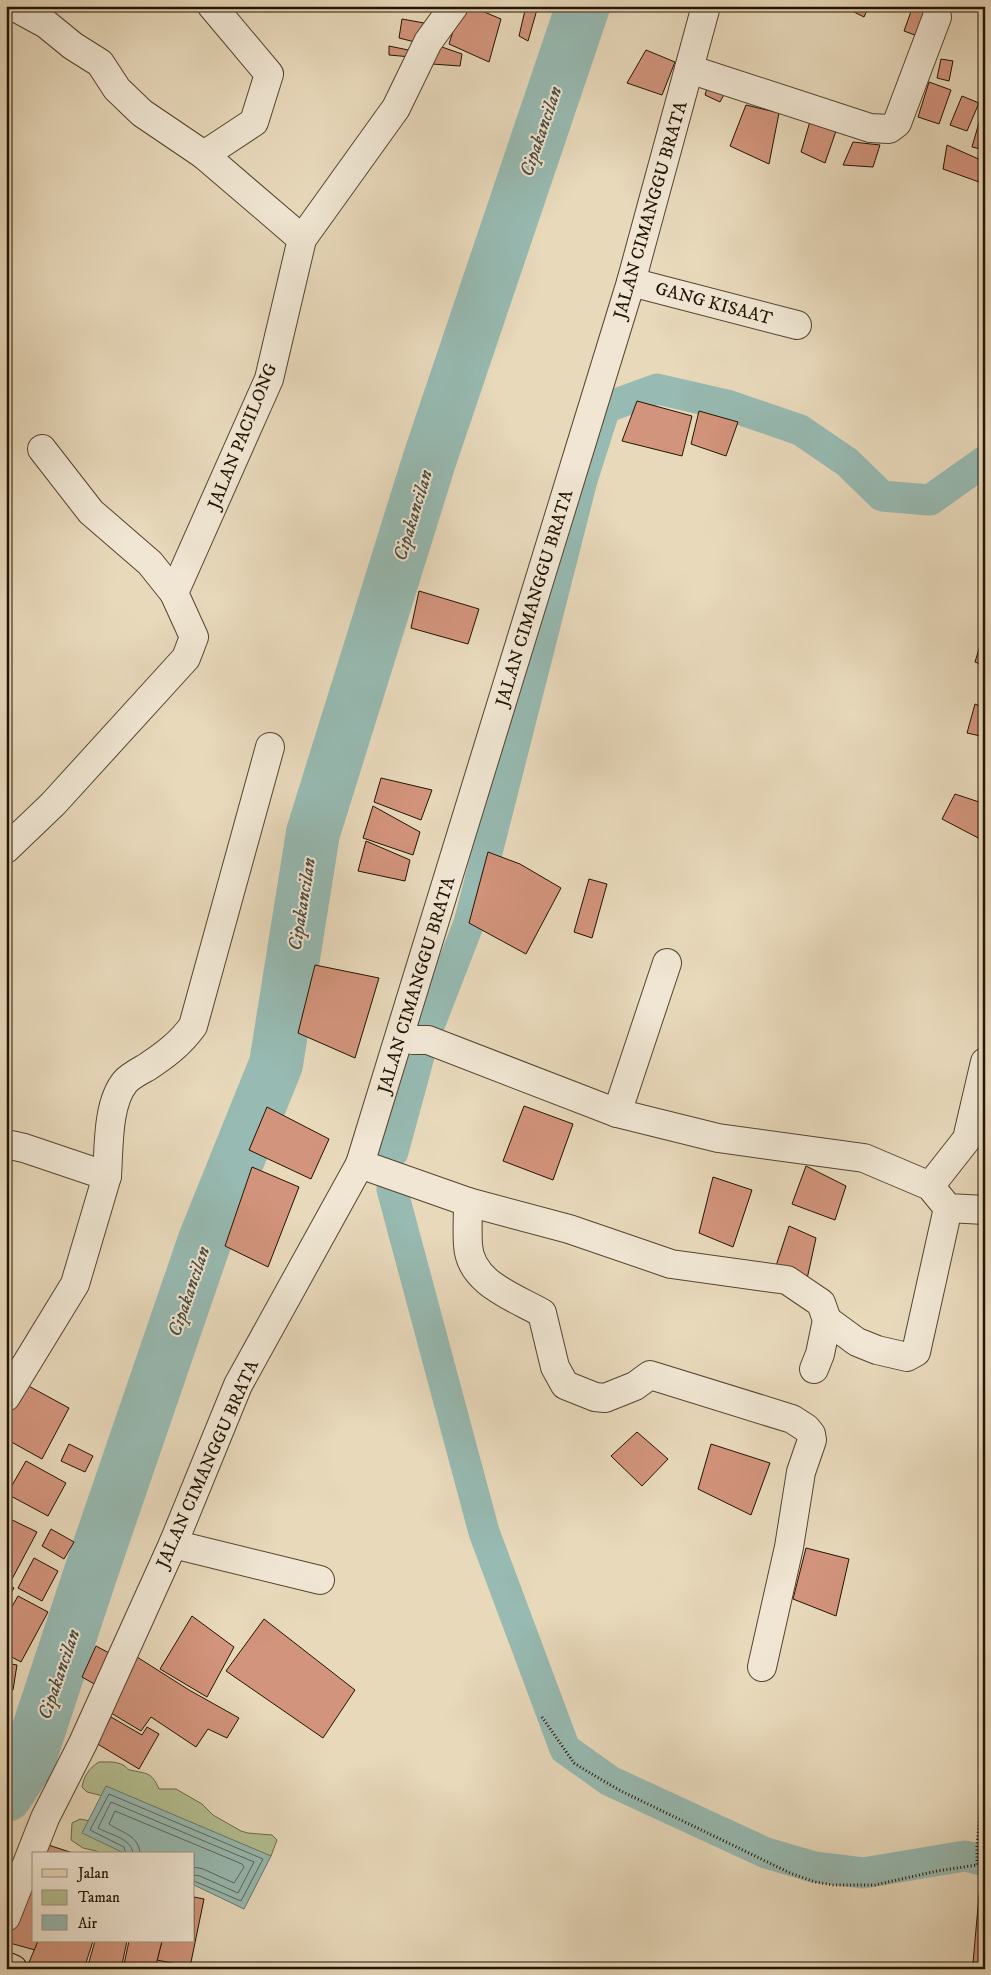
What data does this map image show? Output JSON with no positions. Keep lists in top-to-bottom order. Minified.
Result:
{"streets":{"street":["JALAN CIMANGGU BRATA","GANG KISAAT","JALAN PACILONG"]},"crossings":[["JALAN CIMANGGU BRATA","GANG KISAAT"]],"water":["Cipakancilan"],"legend":["Jalan","Taman","Air"]}
